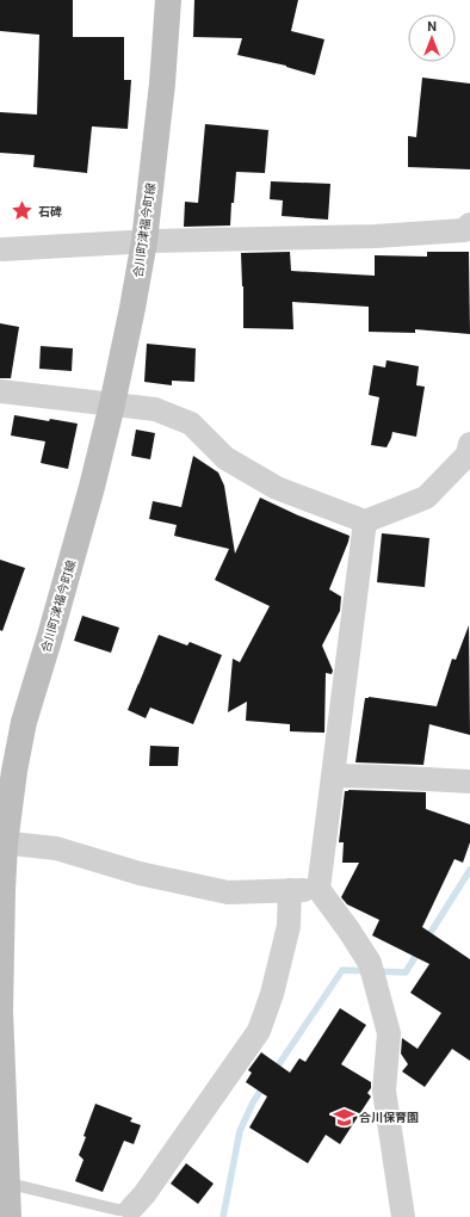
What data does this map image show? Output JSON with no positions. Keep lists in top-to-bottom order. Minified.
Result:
{"streets":{"street":["合川町津福今町線"]},"places":{"place":["石碑"],"school or university":["合川保育園"]},"north":"top"}
